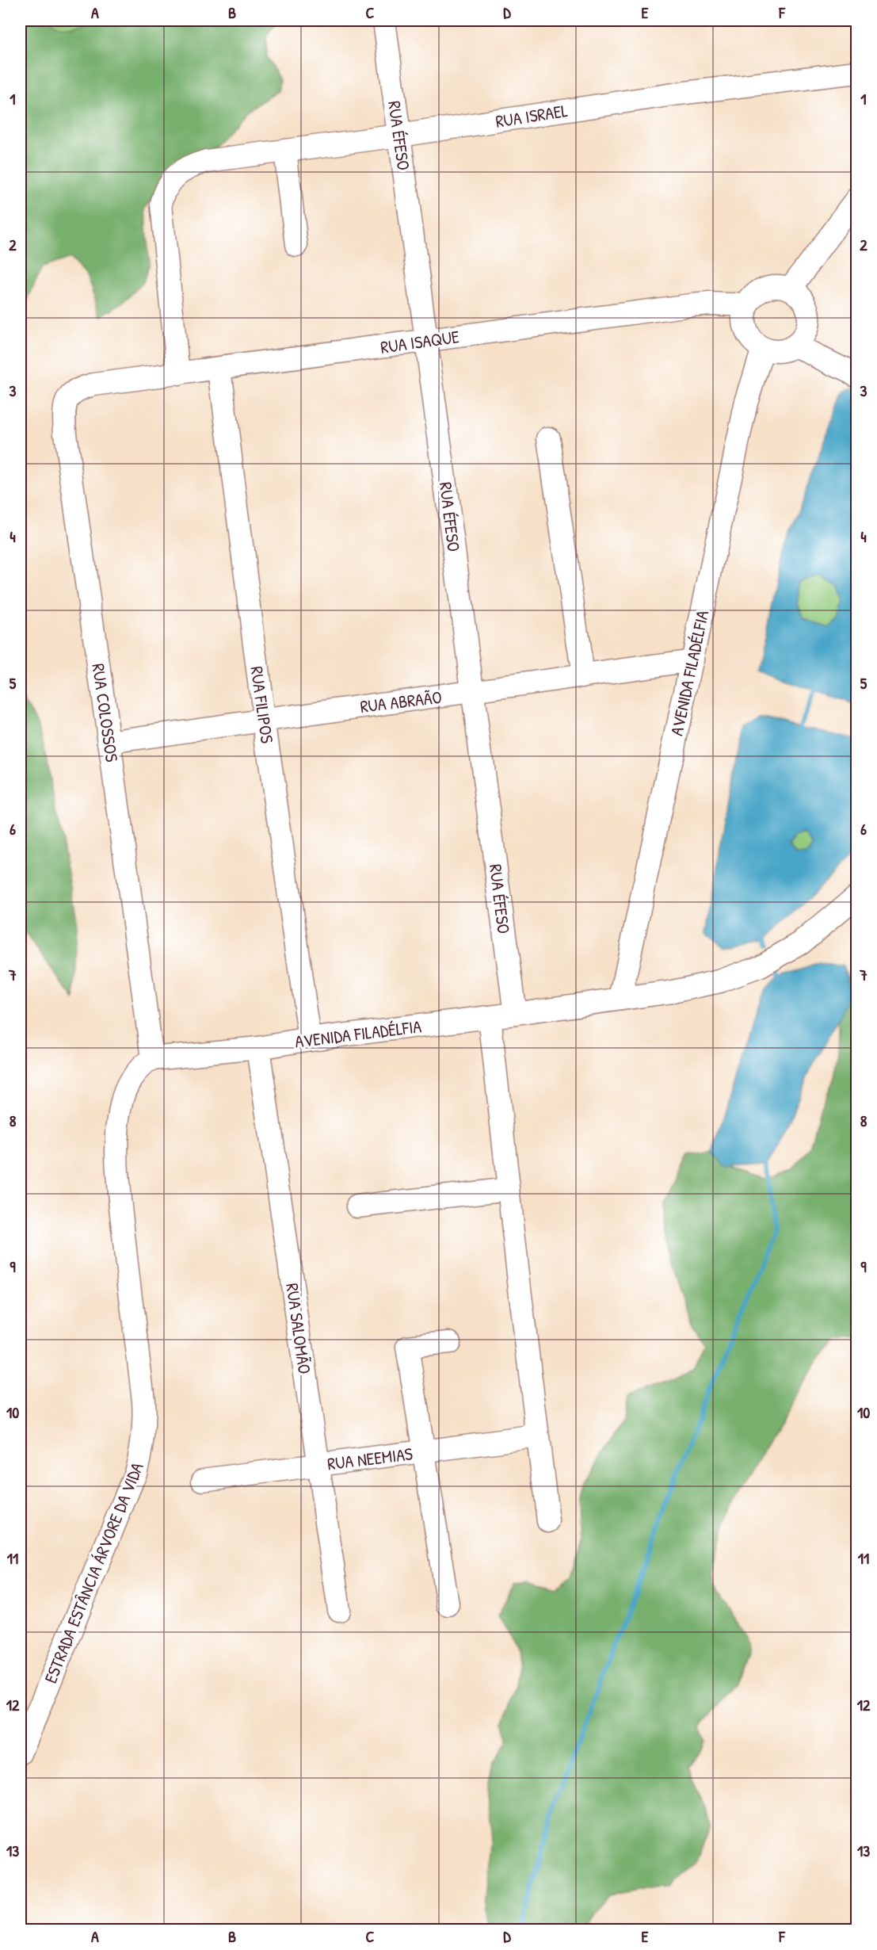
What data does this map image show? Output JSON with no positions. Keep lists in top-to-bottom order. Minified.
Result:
{"streets":{"street":["RUA ISRAEL","RUA ÉFESO","RUA ISAQUE","AVENIDA FILADÉLFIA","RUA ABRAÃO","RUA FILIPOS","RUA COLOSSOS","RUA SALOMÃO","RUA NEEMIAS","ESTRADA ESTÂNCIA ÁRVORE DA VIDA"]},"crossings":[["RUA ISRAEL","RUA ÉFESO"],["RUA ISRAEL","RUA ISAQUE"],["RUA ÉFESO","RUA ISAQUE"],["RUA ÉFESO","AVENIDA FILADÉLFIA"],["RUA ÉFESO","RUA ABRAÃO"],["RUA ISAQUE","AVENIDA FILADÉLFIA"],["RUA ISAQUE","RUA FILIPOS"],["RUA ISAQUE","RUA COLOSSOS"],["AVENIDA FILADÉLFIA","RUA ABRAÃO"],["AVENIDA FILADÉLFIA","RUA FILIPOS"],["AVENIDA FILADÉLFIA","RUA COLOSSOS"],["AVENIDA FILADÉLFIA","RUA SALOMÃO"],["AVENIDA FILADÉLFIA","ESTRADA ESTÂNCIA ÁRVORE DA VIDA"],["RUA ABRAÃO","RUA FILIPOS"],["RUA ABRAÃO","RUA COLOSSOS"],["RUA COLOSSOS","ESTRADA ESTÂNCIA ÁRVORE DA VIDA"],["RUA SALOMÃO","RUA NEEMIAS"]],"grid":{"columns":["A","B","C","D","E","F"],"rows":["1","2","3","4","5","6","7","8","9","10","11","12","13"]}}
